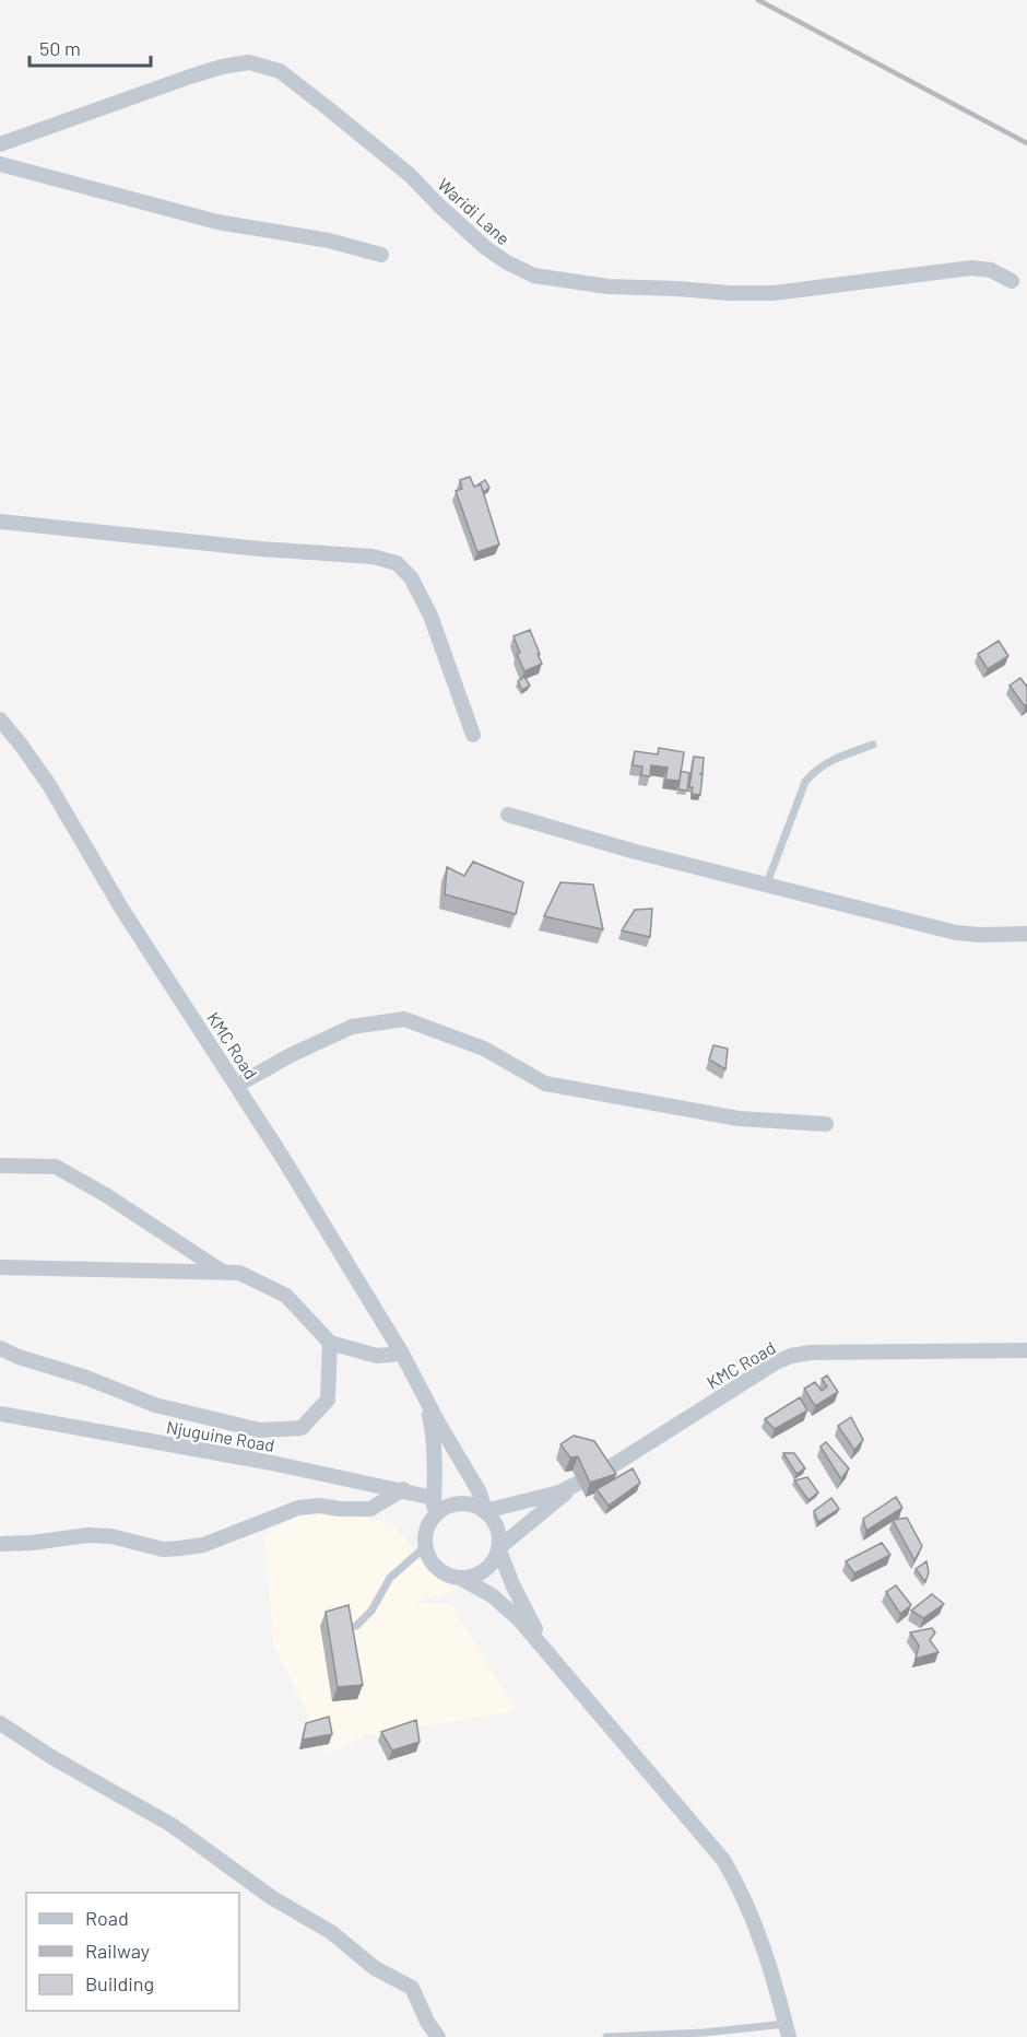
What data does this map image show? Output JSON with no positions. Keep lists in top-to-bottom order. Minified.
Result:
{"streets":{"street":["Waridi Lane","KMC Road","Njuguine Road"]},"crossings":[["KMC Road","Njuguine Road"]],"legend":["Road","Railway","Building"],"scale_bar":"50 m"}
